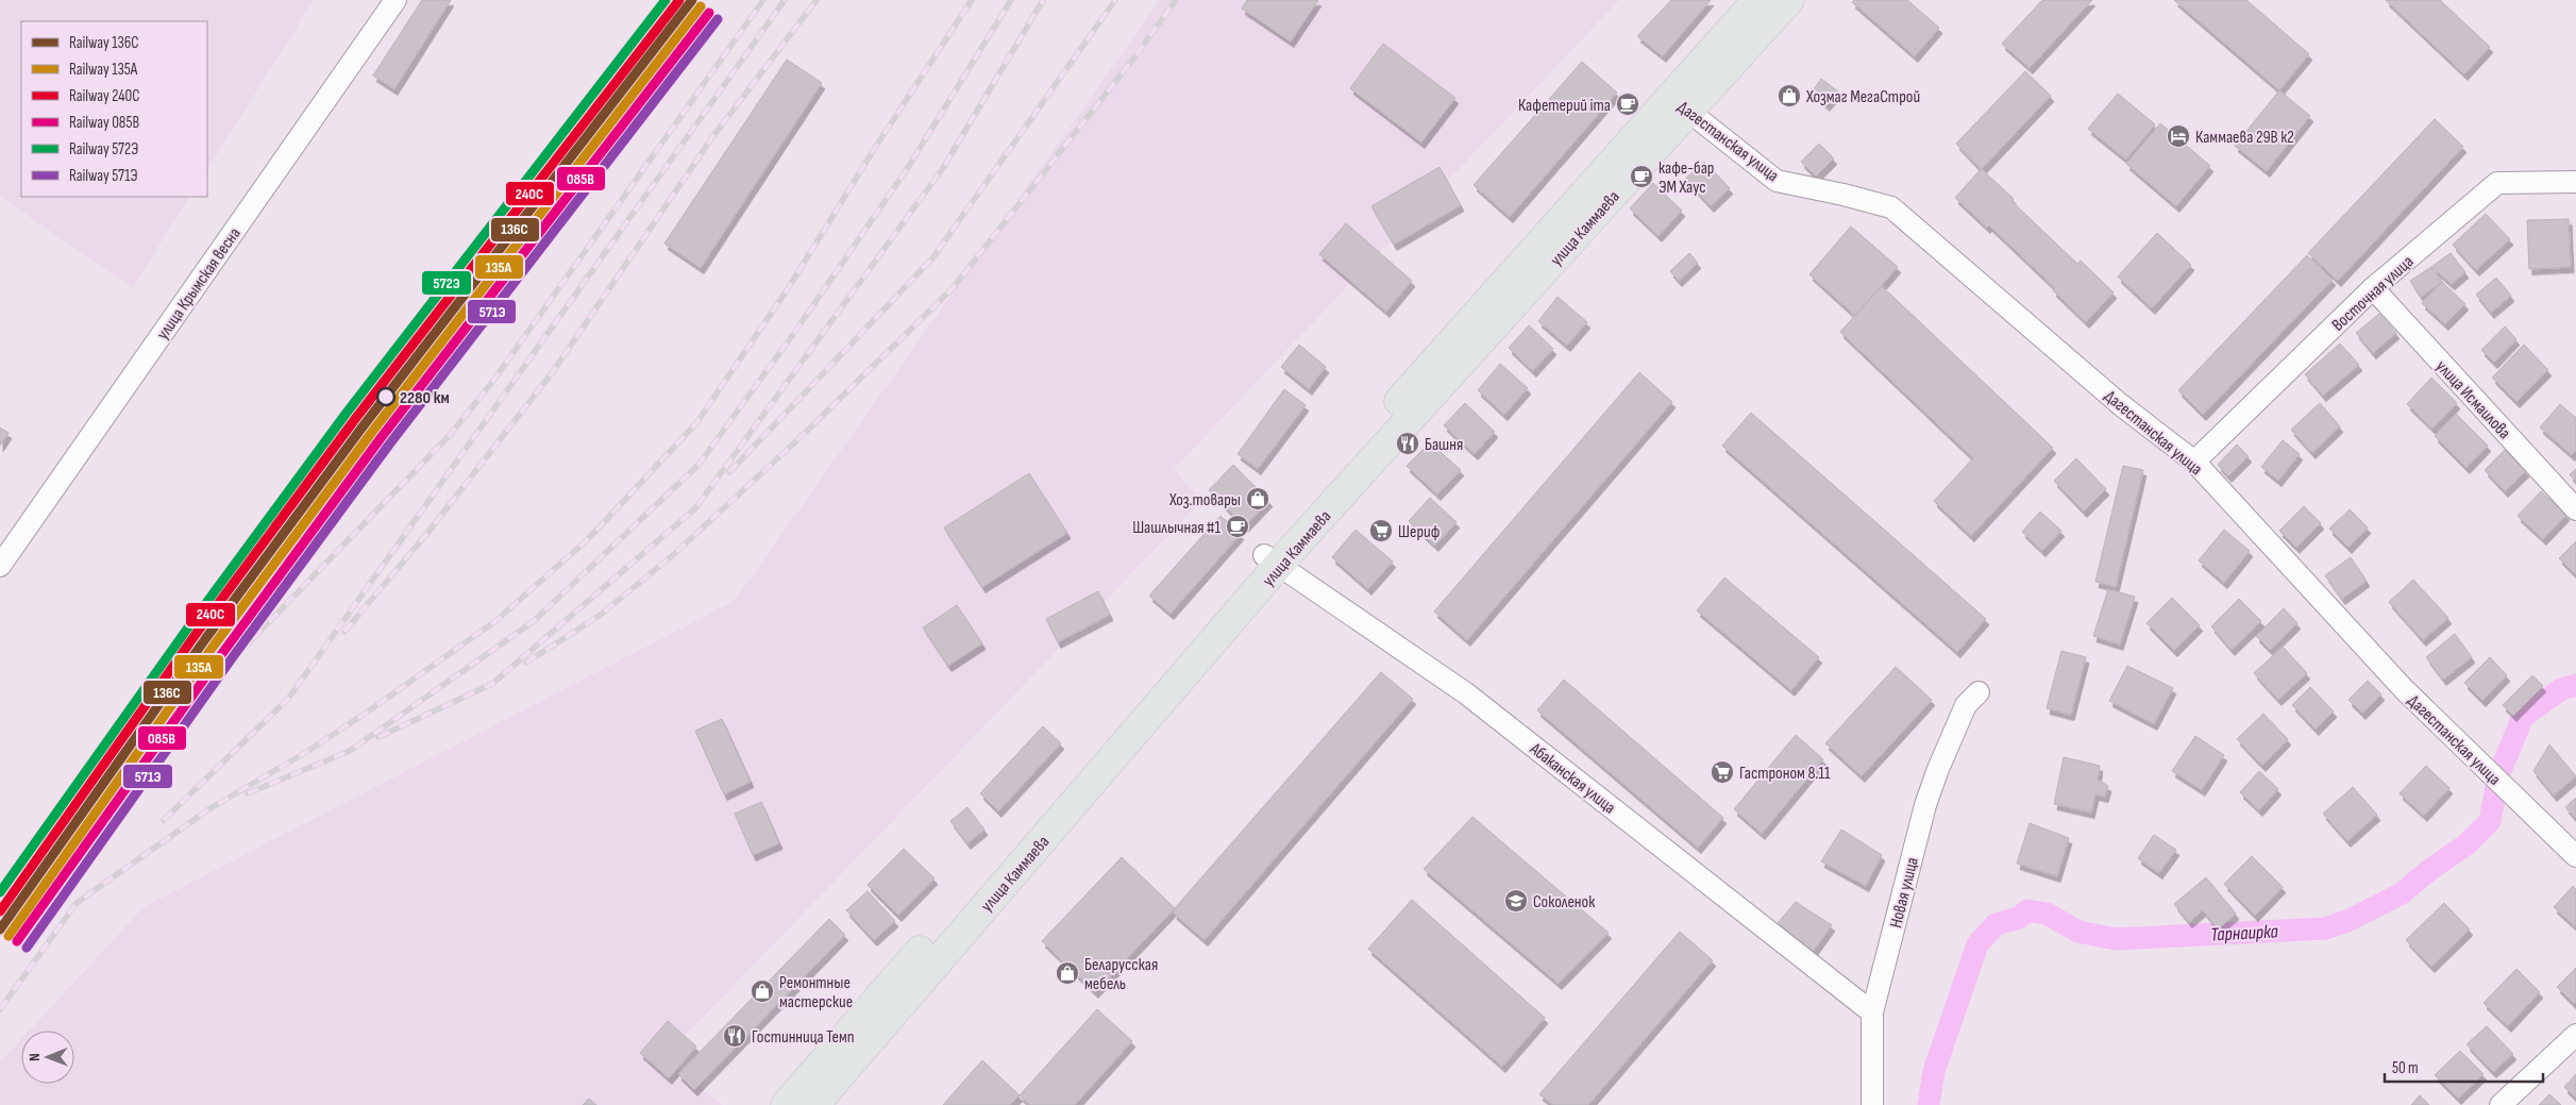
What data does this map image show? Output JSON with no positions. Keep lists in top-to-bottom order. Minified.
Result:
{"streets":{"main road":["улица Каммаева"],"street":["Дагестанская улица","улица Крымская весна","Восточная улица","улица Исмаилова","Абаканская улица","Новая улица"]},"crossings":[["Дагестанская улица","улица Каммаева"],["Дагестанская улица","Восточная улица"],["улица Каммаева","Абаканская улица"],["Восточная улица","улица Исмаилова"],["Абаканская улица","Новая улица"]],"water":["Тарнаирка"],"places":{"shop":["Хозмаг МегаСтрой","Хоз.товары","Беларусская мебель","Ремонтные мастерские"],"cafe":["Кафетерий ima","кафе-бар ЭМ Хаус","Шашлычная #1"],"hotel":["Каммаева 29В к2"],"other":["2280 км"],"restaurant":["Башня","Гостинница Темп"],"supermarket":["Шериф","Гастроном 8.11"],"school or university":["Соколенок"]},"lines":["rail line 136С","rail line 240С","rail line 572Э","rail line 135А","rail line 085В","rail line 571Э"],"legend":["Railway 136С","Railway 135А","Railway 240С","Railway 085В","Railway 572Э","Railway 571Э"],"scale_bar":"50 m","north":"left"}
